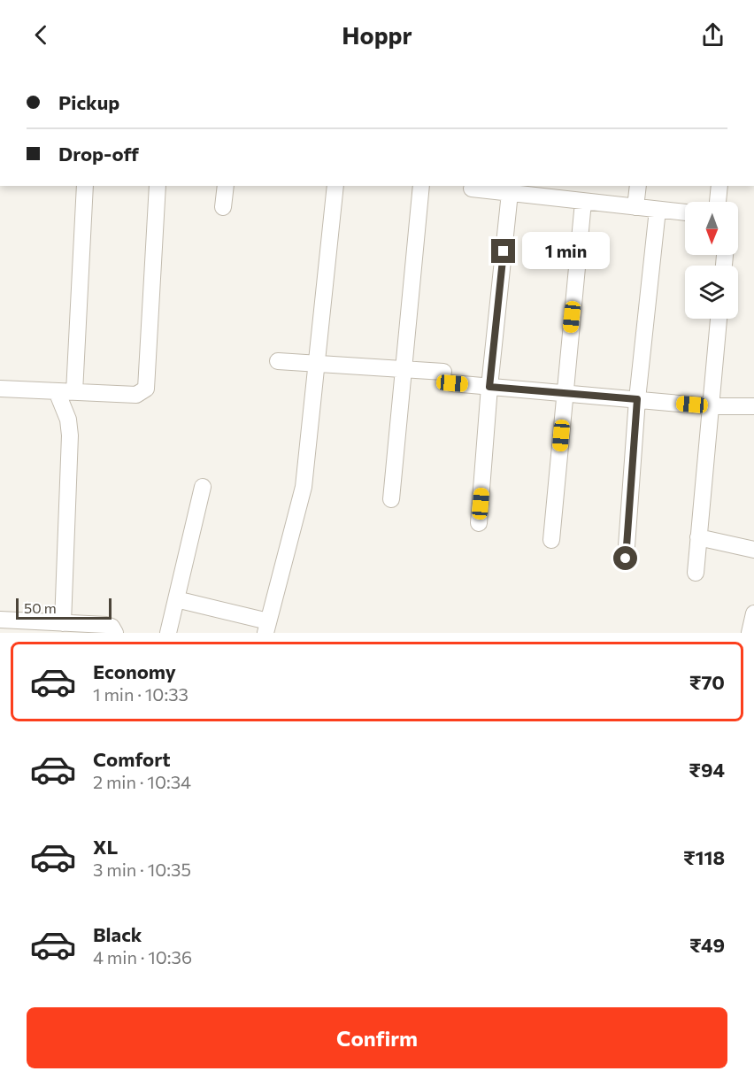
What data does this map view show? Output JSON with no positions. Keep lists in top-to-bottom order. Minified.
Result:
{"scale_bar":"50 m","north":"bottom","page":{"header":"Hoppr","banner":["Pickup","Drop-off"],"bubble":"1 min","scale":"50 m","list":[{"name":"Economy","note":"1 min · 10:33","value":"₹70"},{"name":"Comfort","note":"2 min · 10:34","value":"₹94"},{"name":"XL","note":"3 min · 10:35","value":"₹118"},{"name":"Black","note":"4 min · 10:36","value":"₹49"}],"buttons":"Confirm"}}
